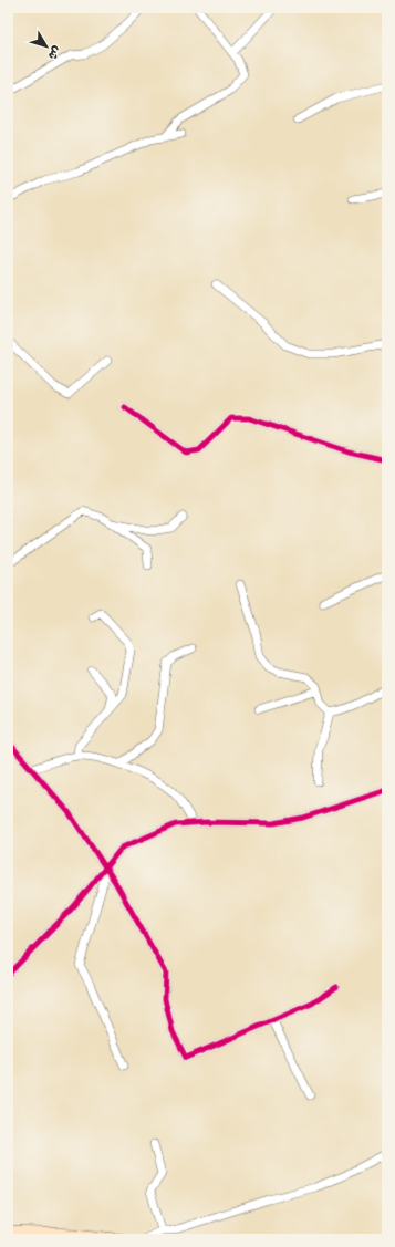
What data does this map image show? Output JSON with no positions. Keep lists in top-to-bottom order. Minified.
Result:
{"north":"bottom right"}
